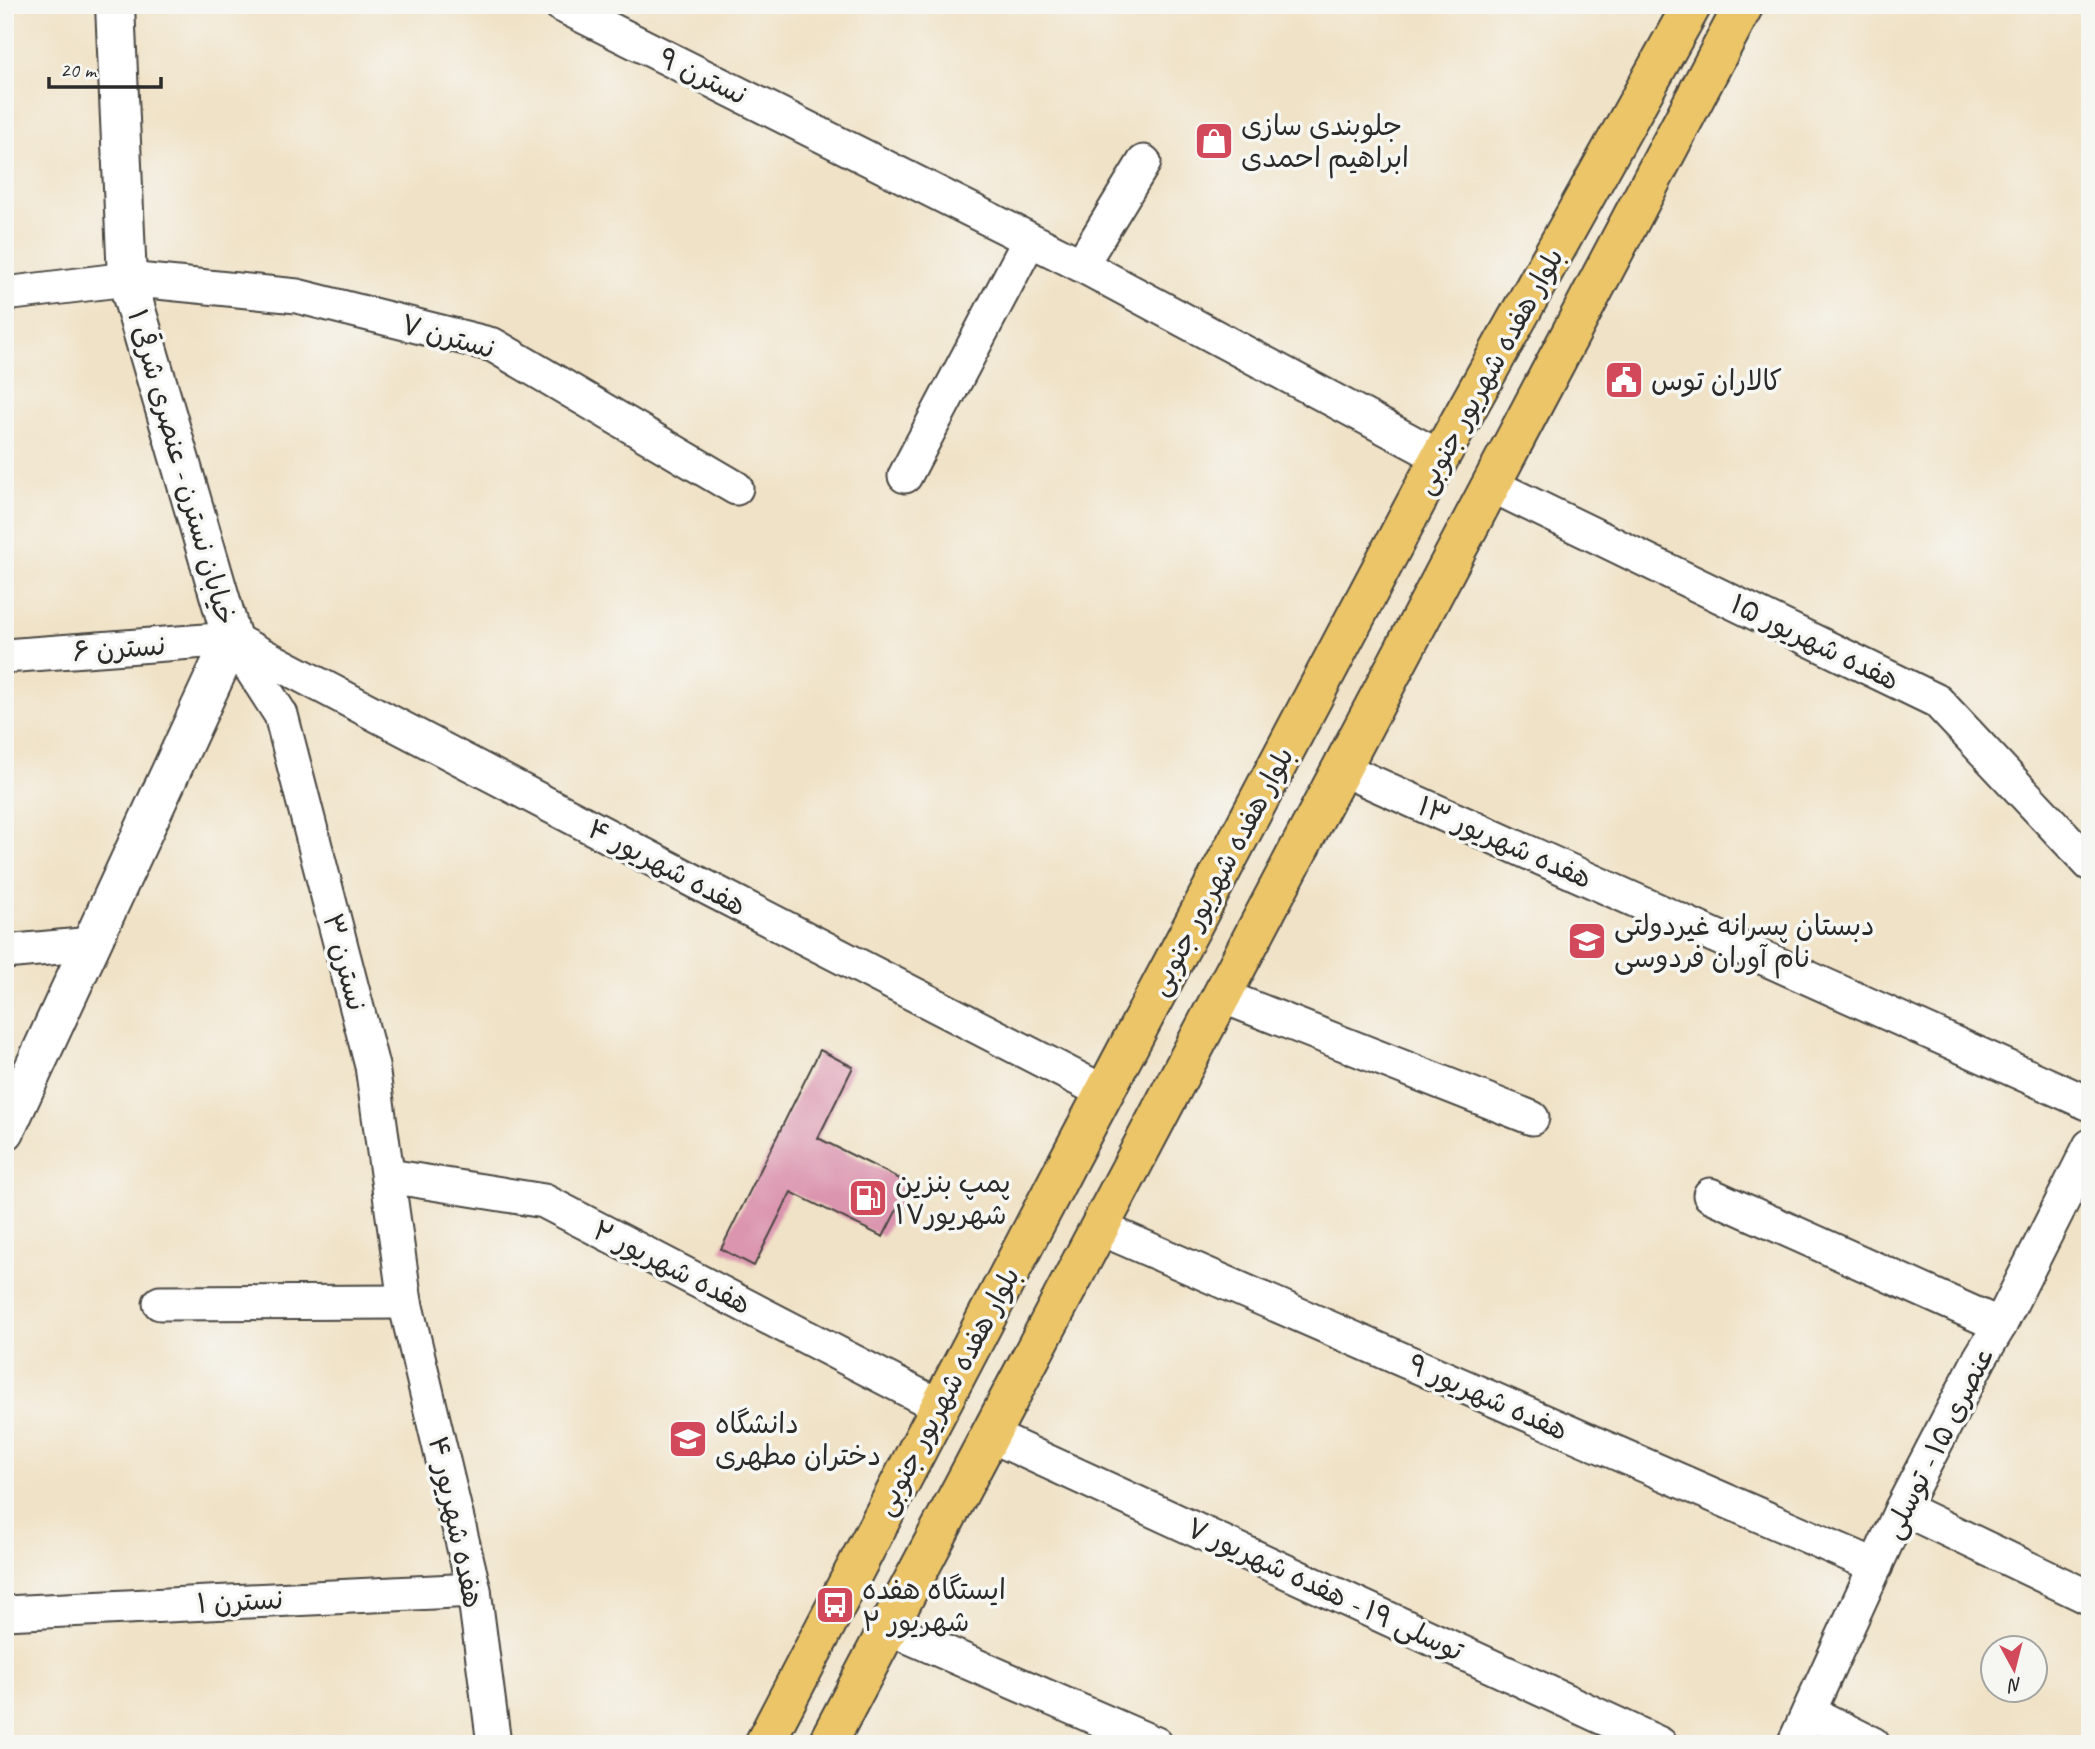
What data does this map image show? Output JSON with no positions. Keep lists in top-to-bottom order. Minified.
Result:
{"streets":{"main road":["بلوار هفده شهریور جنوبی"],"street":["نسترن ۹","نسترن ۷","خیابان نسترن - عنصری شرقی ۱","هفده شهریور ۱۵","نسترن ۶","هفده شهریور ۱۳","هفده شهریور ۴","نسترن ۳","هفده شهریور ۲","هفده شهریور ۹","عنصری ۱۵ - توسلی","توسلی ۱۹ - هفده شهریور ۷","نسترن ۱"]},"crossings":[["نسترن ۹","بلوار هفده شهریور جنوبی"],["نسترن ۷","خیابان نسترن - عنصری شرقی ۱"],["بلوار هفده شهریور جنوبی","هفده شهریور ۱۵"],["بلوار هفده شهریور جنوبی","هفده شهریور ۱۳"],["بلوار هفده شهریور جنوبی","هفده شهریور ۴"],["بلوار هفده شهریور جنوبی","هفده شهریور ۲"],["بلوار هفده شهریور جنوبی","هفده شهریور ۹"],["بلوار هفده شهریور جنوبی","توسلی ۱۹ - هفده شهریور ۷"],["خیابان نسترن - عنصری شرقی ۱","نسترن ۶"],["خیابان نسترن - عنصری شرقی ۱","هفده شهریور ۴"],["خیابان نسترن - عنصری شرقی ۱","نسترن ۳"],["نسترن ۶","هفده شهریور ۴"],["نسترن ۶","نسترن ۳"],["هفده شهریور ۴","نسترن ۳"],["هفده شهریور ۴","نسترن ۱"],["نسترن ۳","هفده شهریور ۲"],["هفده شهریور ۹","عنصری ۱۵ - توسلی"]],"places":{"shop":["جلوبندی سازی ابراهیم احمدی"],"public building":["كالاران توس"],"school or university":["دبستان پسرانه غیردولتی نام آوران فردوسی","دانشگاه دختران مطهری"],"fuel station":["پمپ بنزین ۱۷شهریور"],"bus stop":["ایستگاه هفده شهریور ۲"]},"scale_bar":"20 m","north":"bottom"}
